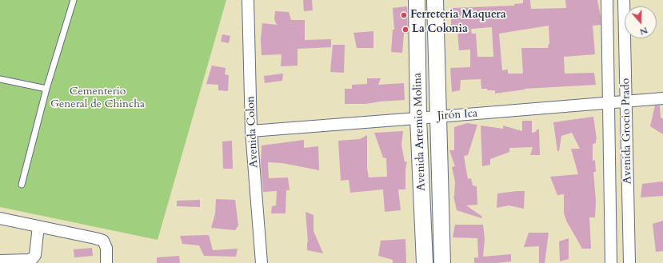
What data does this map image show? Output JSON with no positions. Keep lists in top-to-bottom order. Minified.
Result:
{"streets":{"street":["Jirón Ica","Avenida Grocio Prado","Avenida Colon","Avenida Artemio Molina"]},"crossings":[["Jirón Ica","Avenida Grocio Prado"],["Jirón Ica","Avenida Colon"],["Jirón Ica","Avenida Artemio Molina"]],"parks":["Cementerio General de Chincha"],"places":["Ferreteria Maquera","La Colonia"],"north":"bottom"}
